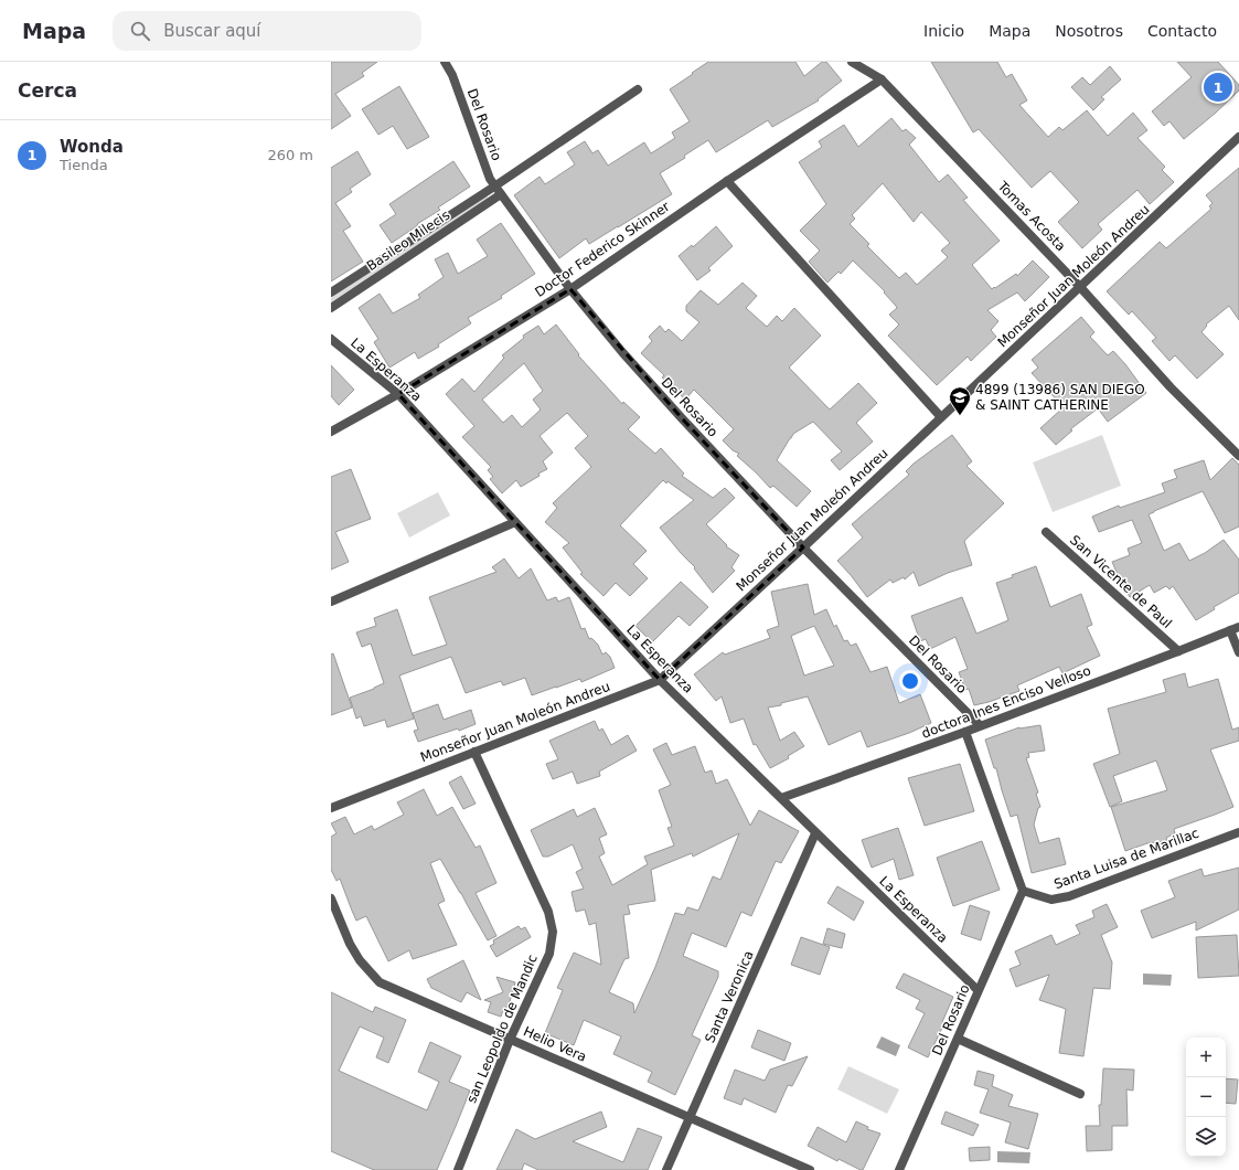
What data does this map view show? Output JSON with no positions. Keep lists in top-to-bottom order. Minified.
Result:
{"streets":{"street":["Del Rosario","Tomas Acosta","Basileo Milecis","Doctor Federico Skinner","Monseñor Juan Moleón Andreu","La Esperanza","San Vicente de Paul","doctora Ines Enciso Velloso","Santa Luisa de Marillac","Santa Veronica","san Leopoldo de Mandic","Helio Vera"]},"crossings":[["Del Rosario","Basileo Milecis"],["Del Rosario","Doctor Federico Skinner"],["Del Rosario","Monseñor Juan Moleón Andreu"],["Del Rosario","La Esperanza"],["Del Rosario","doctora Ines Enciso Velloso"],["Del Rosario","Santa Luisa de Marillac"],["Tomas Acosta","Doctor Federico Skinner"],["Tomas Acosta","Monseñor Juan Moleón Andreu"],["Doctor Federico Skinner","La Esperanza"],["Monseñor Juan Moleón Andreu","La Esperanza"],["Monseñor Juan Moleón Andreu","san Leopoldo de Mandic"],["La Esperanza","doctora Ines Enciso Velloso"],["La Esperanza","Santa Veronica"],["San Vicente de Paul","doctora Ines Enciso Velloso"],["Santa Veronica","Helio Vera"],["san Leopoldo de Mandic","Helio Vera"]],"places":{"school or university":["4899 (13986) SAN DIEGO & SAINT CATHERINE"]},"page":{"header":"Mapa","search":"Buscar aquí","nav":["Inicio","Mapa","Nosotros","Contacto"],"heading":"Cerca","pins":"1","list":[{"mark":"1","name":"Wonda","note":"Tienda","value":"260 m"}],"map_buttons":["+","−"]}}
